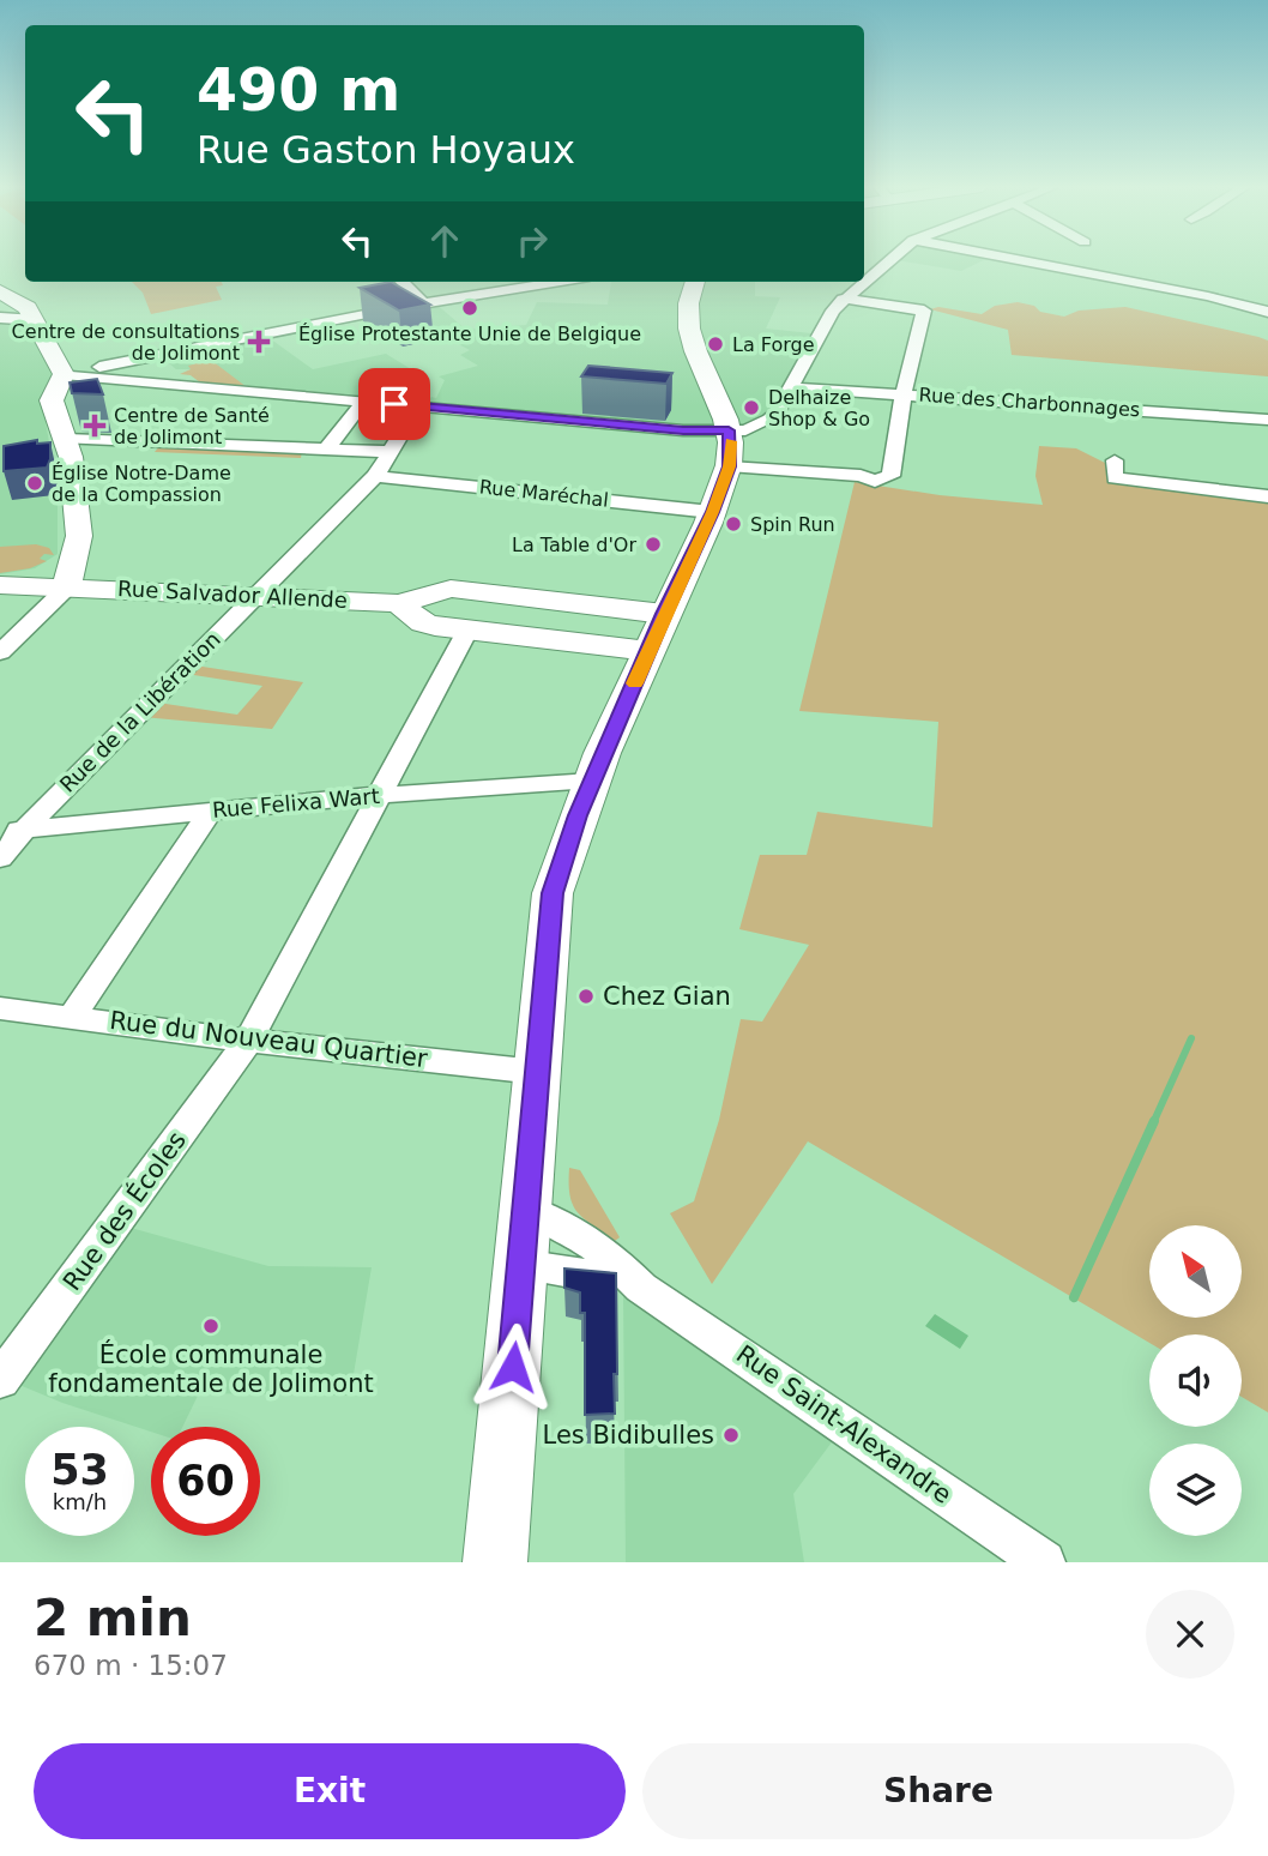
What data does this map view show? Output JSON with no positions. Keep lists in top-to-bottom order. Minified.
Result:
{"streets":{"street":["Rue des Charbonnages","Rue Maréchal","Rue Salvador Allende","Rue de la Libération","Rue Felixa Wart","Rue du Nouveau Quartier","Rue des Écoles","Rue Saint-Alexandre"]},"crossings":[["Rue Maréchal","Rue de la Libération"],["Rue Salvador Allende","Rue de la Libération"],["Rue de la Libération","Rue Felixa Wart"],["Rue Felixa Wart","Rue des Écoles"],["Rue du Nouveau Quartier","Rue des Écoles"]],"places":{"other":["Église Protestante Unie de Belgique","La Forge","Delhaize Shop & Go","Église Notre-Dame de la Compassion","Spin Run","La Table d'Or","Chez Gian","École communale fondamentale de Jolimont","Les Bidibulles"],"health":["Centre de consultations de Jolimont","Centre de Santé de Jolimont"]},"north":"top left","page":{"turn":["490 m","Rue Gaston Hoyaux"],"speed":"53 km/h","limit":"60","heading":["2 min","670 m · 15:07"],"buttons":["Exit","Share"]}}
